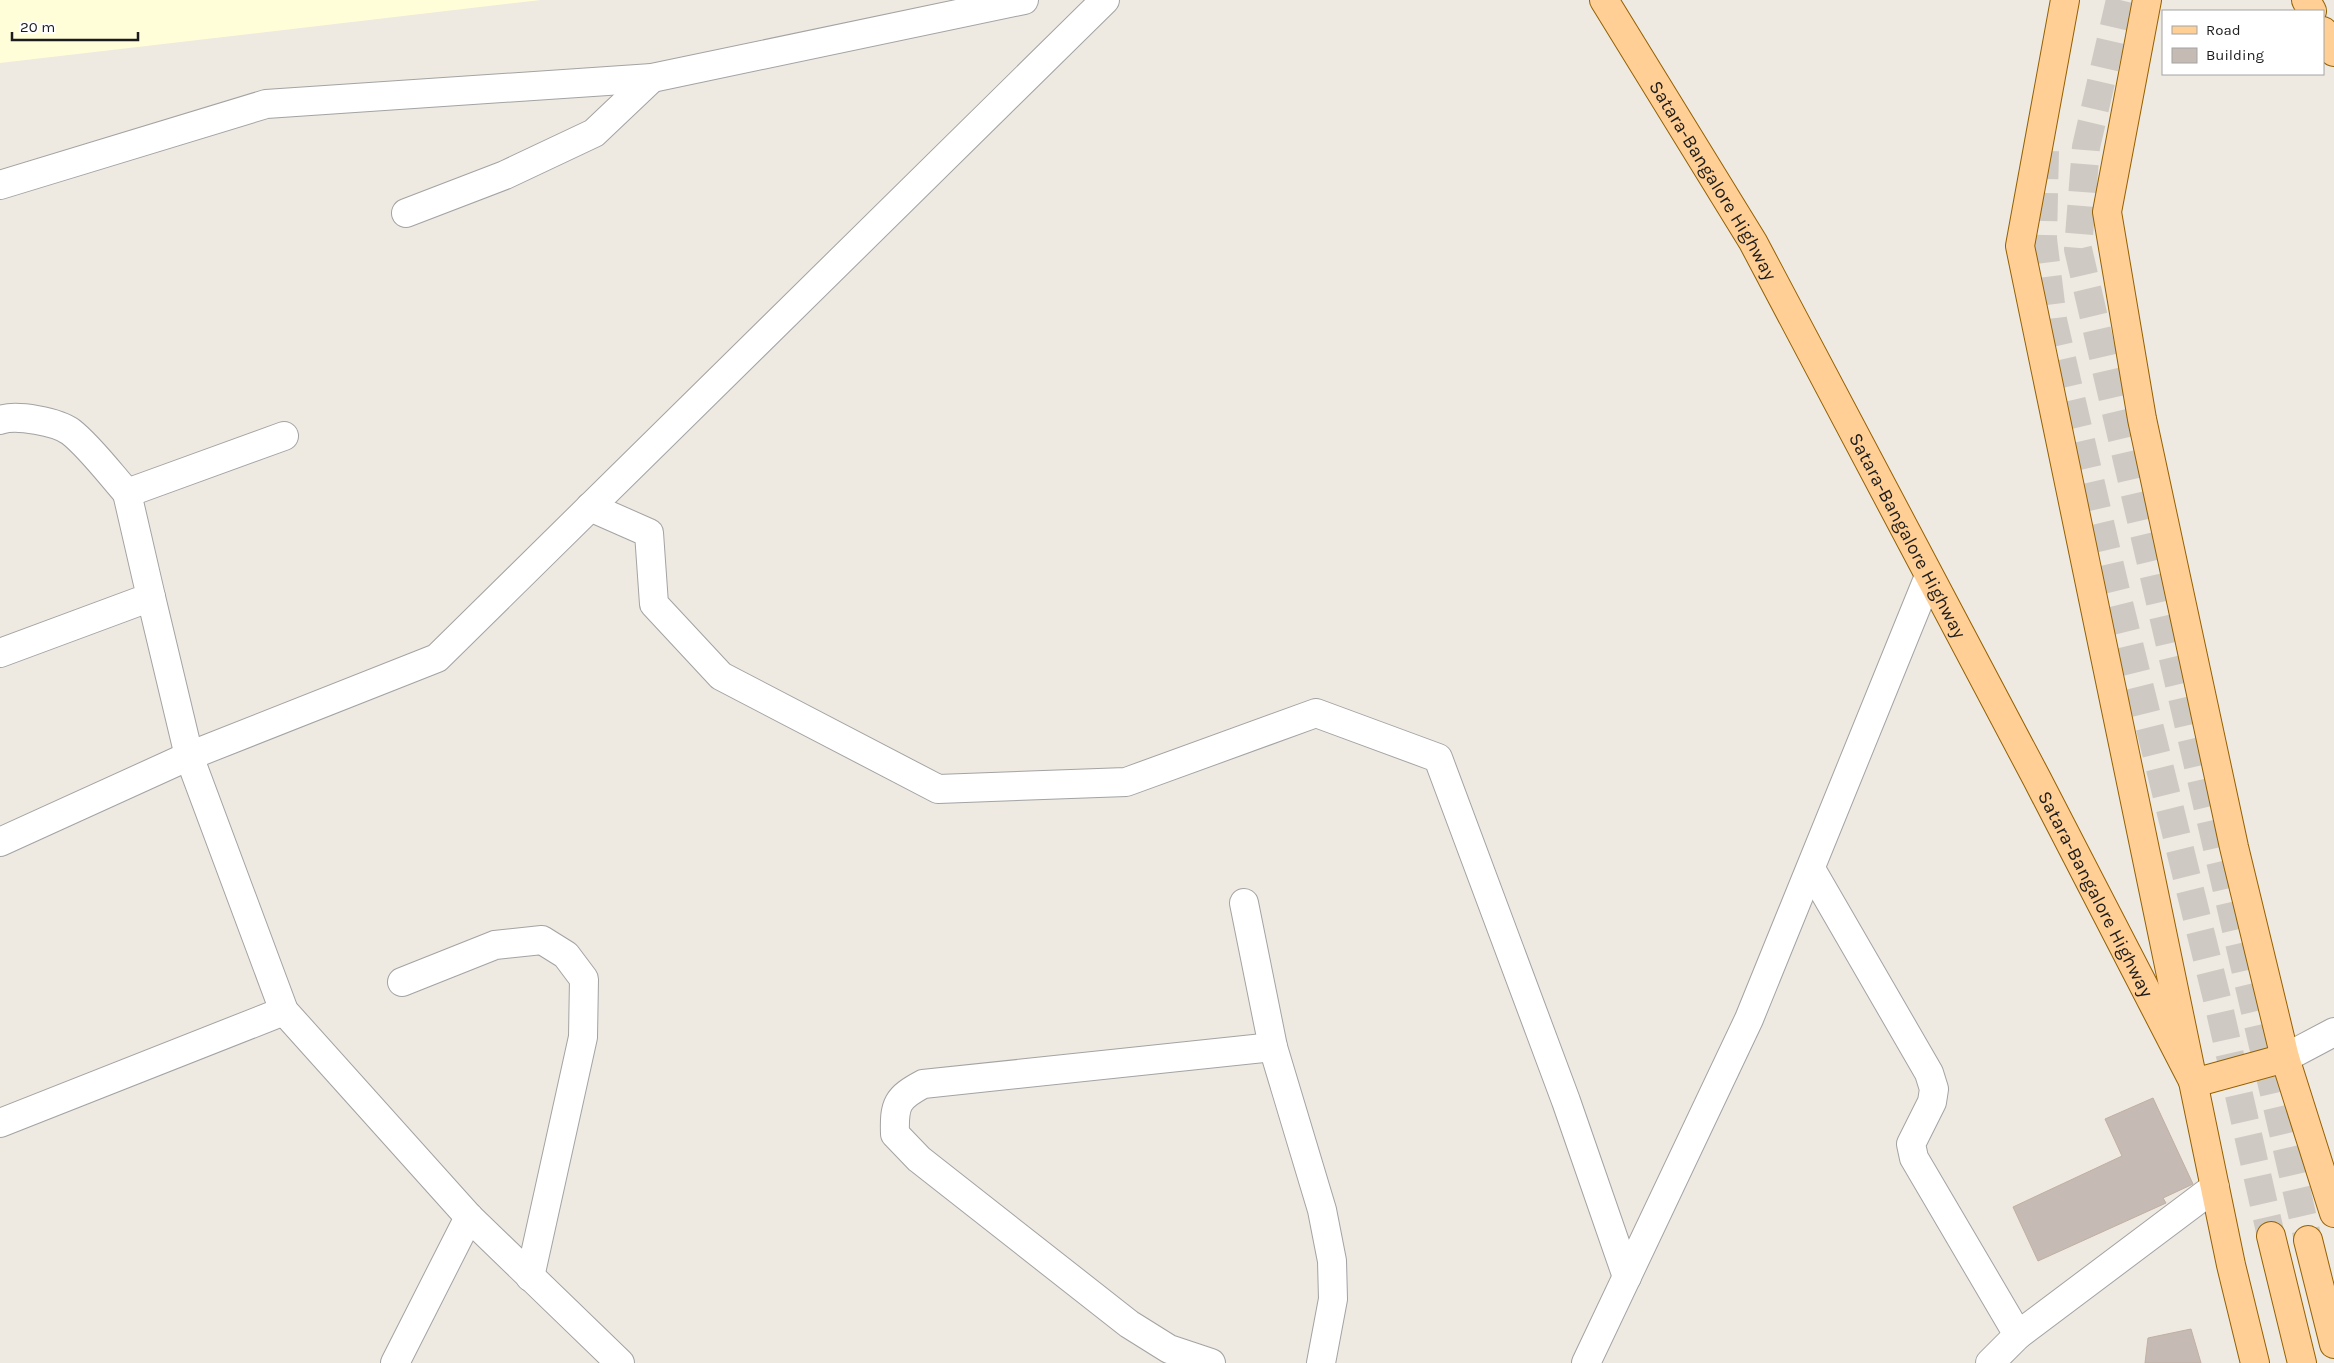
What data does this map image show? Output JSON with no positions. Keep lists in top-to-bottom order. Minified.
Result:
{"streets":{"main road":["Satara-Bangalore Highway"]},"legend":["Road","Building"],"scale_bar":"20 m"}
